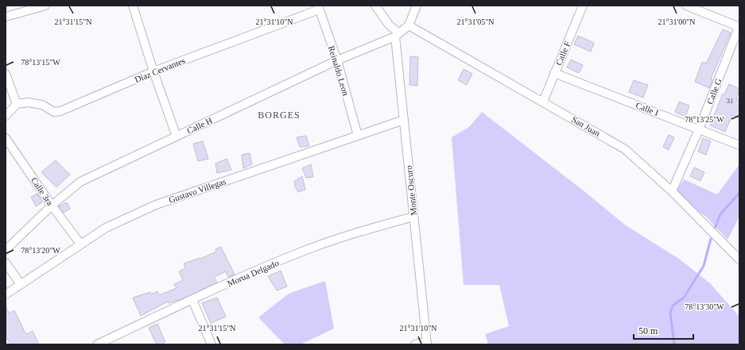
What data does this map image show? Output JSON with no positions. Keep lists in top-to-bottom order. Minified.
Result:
{"streets":{"street":["Calle F","Díaz Cervantes","Reinaldo Leon","Calle G","Calle I","Calle H","San Juan","Gustavo Villegas","Monte Oscuro","Calle 3ra","Morua Delgado"]},"crossings":[["Calle F","Calle I"],["Calle F","San Juan"],["Díaz Cervantes","Reinaldo Leon"],["Reinaldo Leon","Calle H"],["Reinaldo Leon","Gustavo Villegas"],["Calle G","Calle I"],["Calle G","San Juan"],["Calle H","San Juan"],["Calle H","Monte Oscuro"],["Calle H","Calle 3ra"],["Gustavo Villegas","Monte Oscuro"],["Gustavo Villegas","Calle 3ra"],["Monte Oscuro","Morua Delgado"]],"districts":["BORGES"],"house_numbers":["31"],"scale_bar":"50 m","coordinates":["21°31'15\"N","21°31'10\"N","21°31'05\"N","21°31'00\"N","78°13'15\"W","78°13'25\"W","78°13'20\"W","78°13'30\"W"]}
